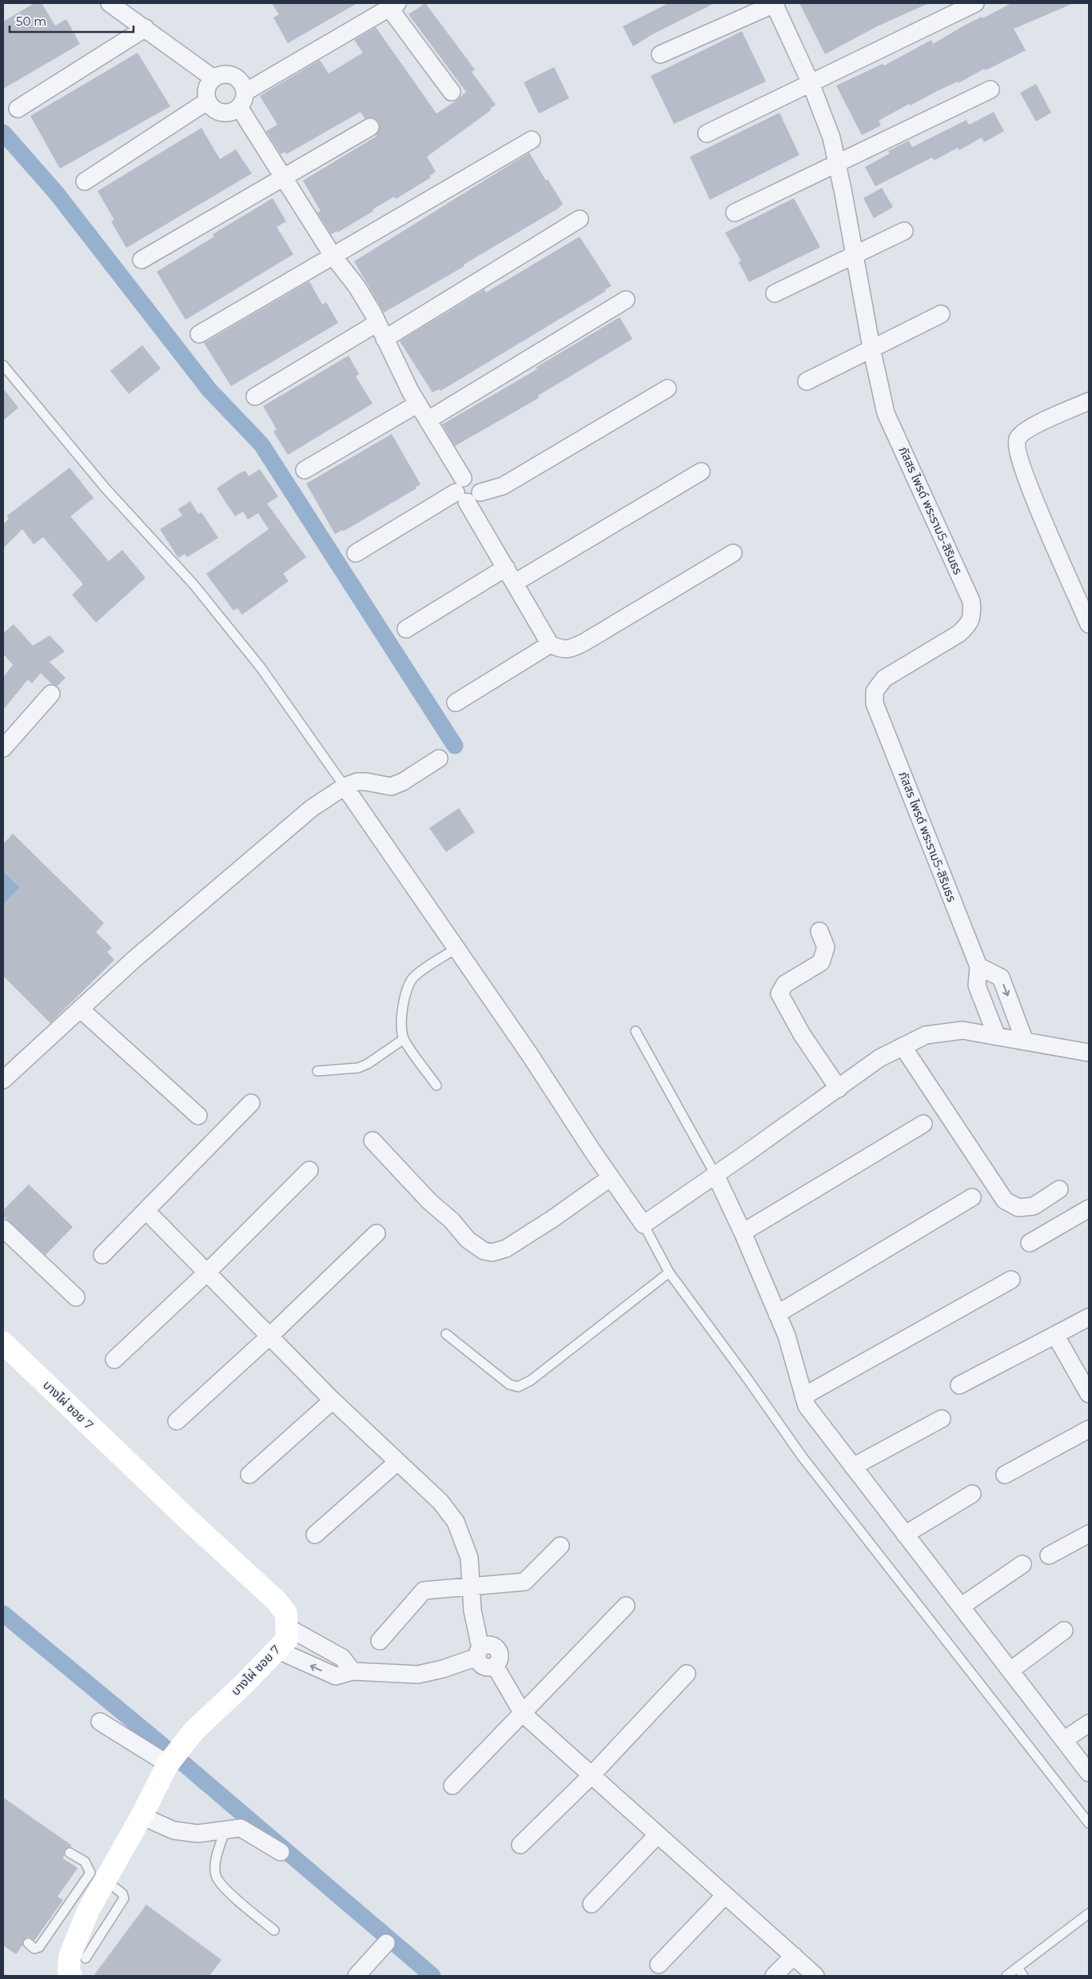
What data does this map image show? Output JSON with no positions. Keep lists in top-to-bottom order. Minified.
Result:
{"streets":{"street":["ภัสสร ไพรด์ พระราม5-สิรินธร","บางไผ่ ซอย 7"]},"scale_bar":"50 m"}
